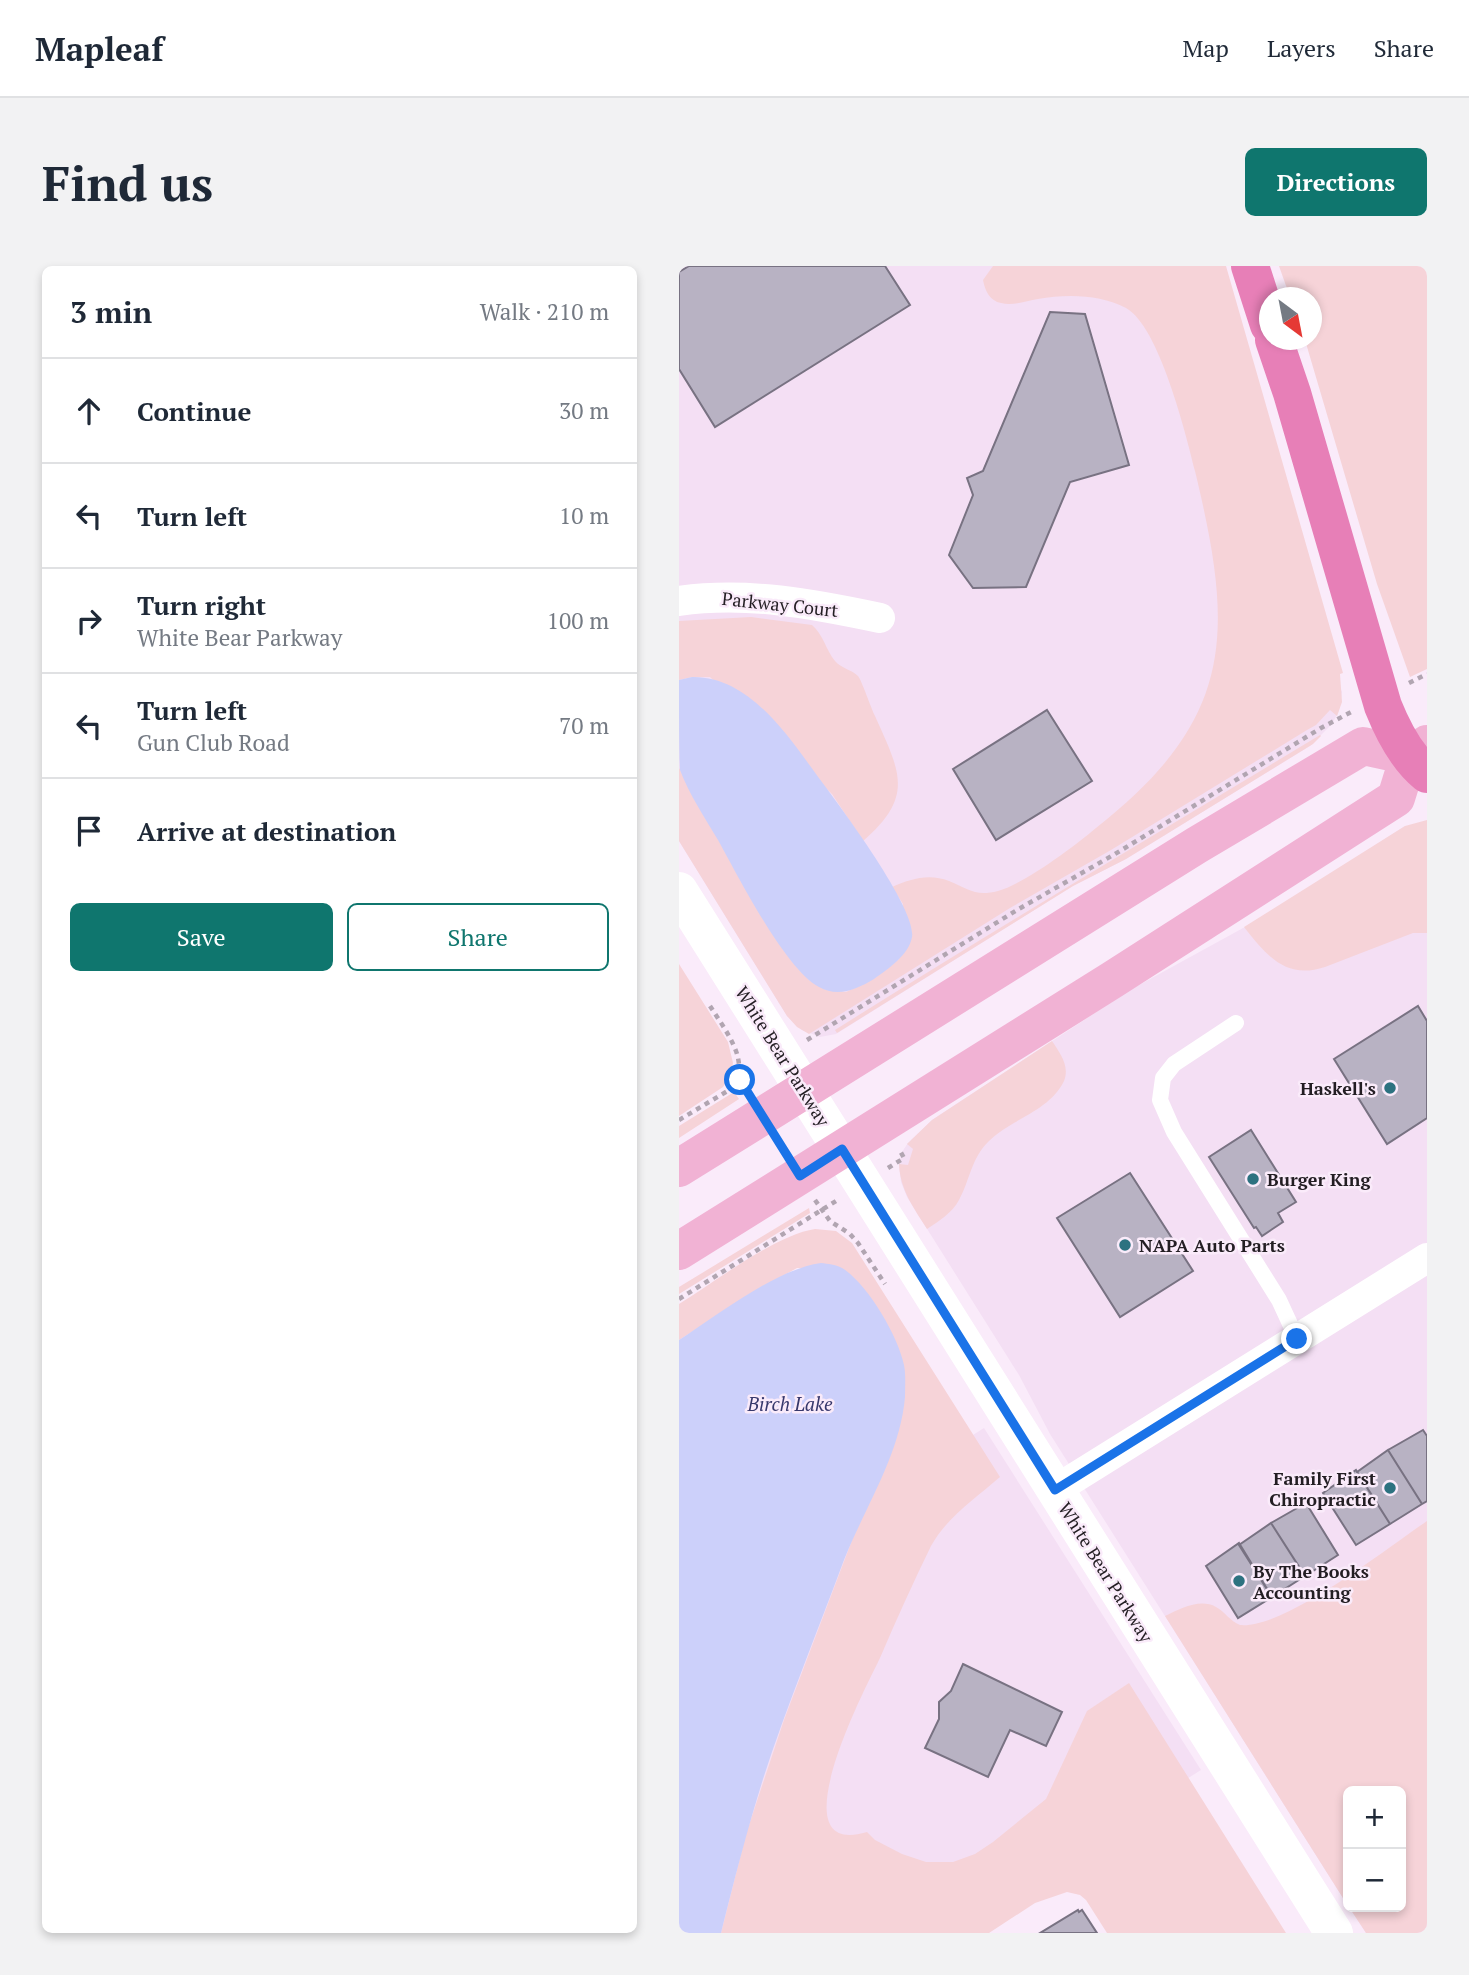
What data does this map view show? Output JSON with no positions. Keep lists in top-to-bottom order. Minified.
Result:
{"streets":{"street":["Parkway Court","White Bear Parkway"]},"water":["Birch Lake"],"places":["Haskell's","Burger King","NAPA Auto Parts","Family First Chiropractic","By The Books Accounting"],"north":"bottom right","page":{"header":"Mapleaf","nav":["Map","Layers","Share"],"buttons":["Directions",["Save","Share"]],"title":"Find us","heading":["3 min","Walk · 210 m"],"list":[["Continue","30 m"],["Turn left","10 m"],["Turn right","White Bear Parkway","100 m"],["Turn left","Gun Club Road","70 m"],"Arrive at destination"],"map_buttons":["+","−"]}}
